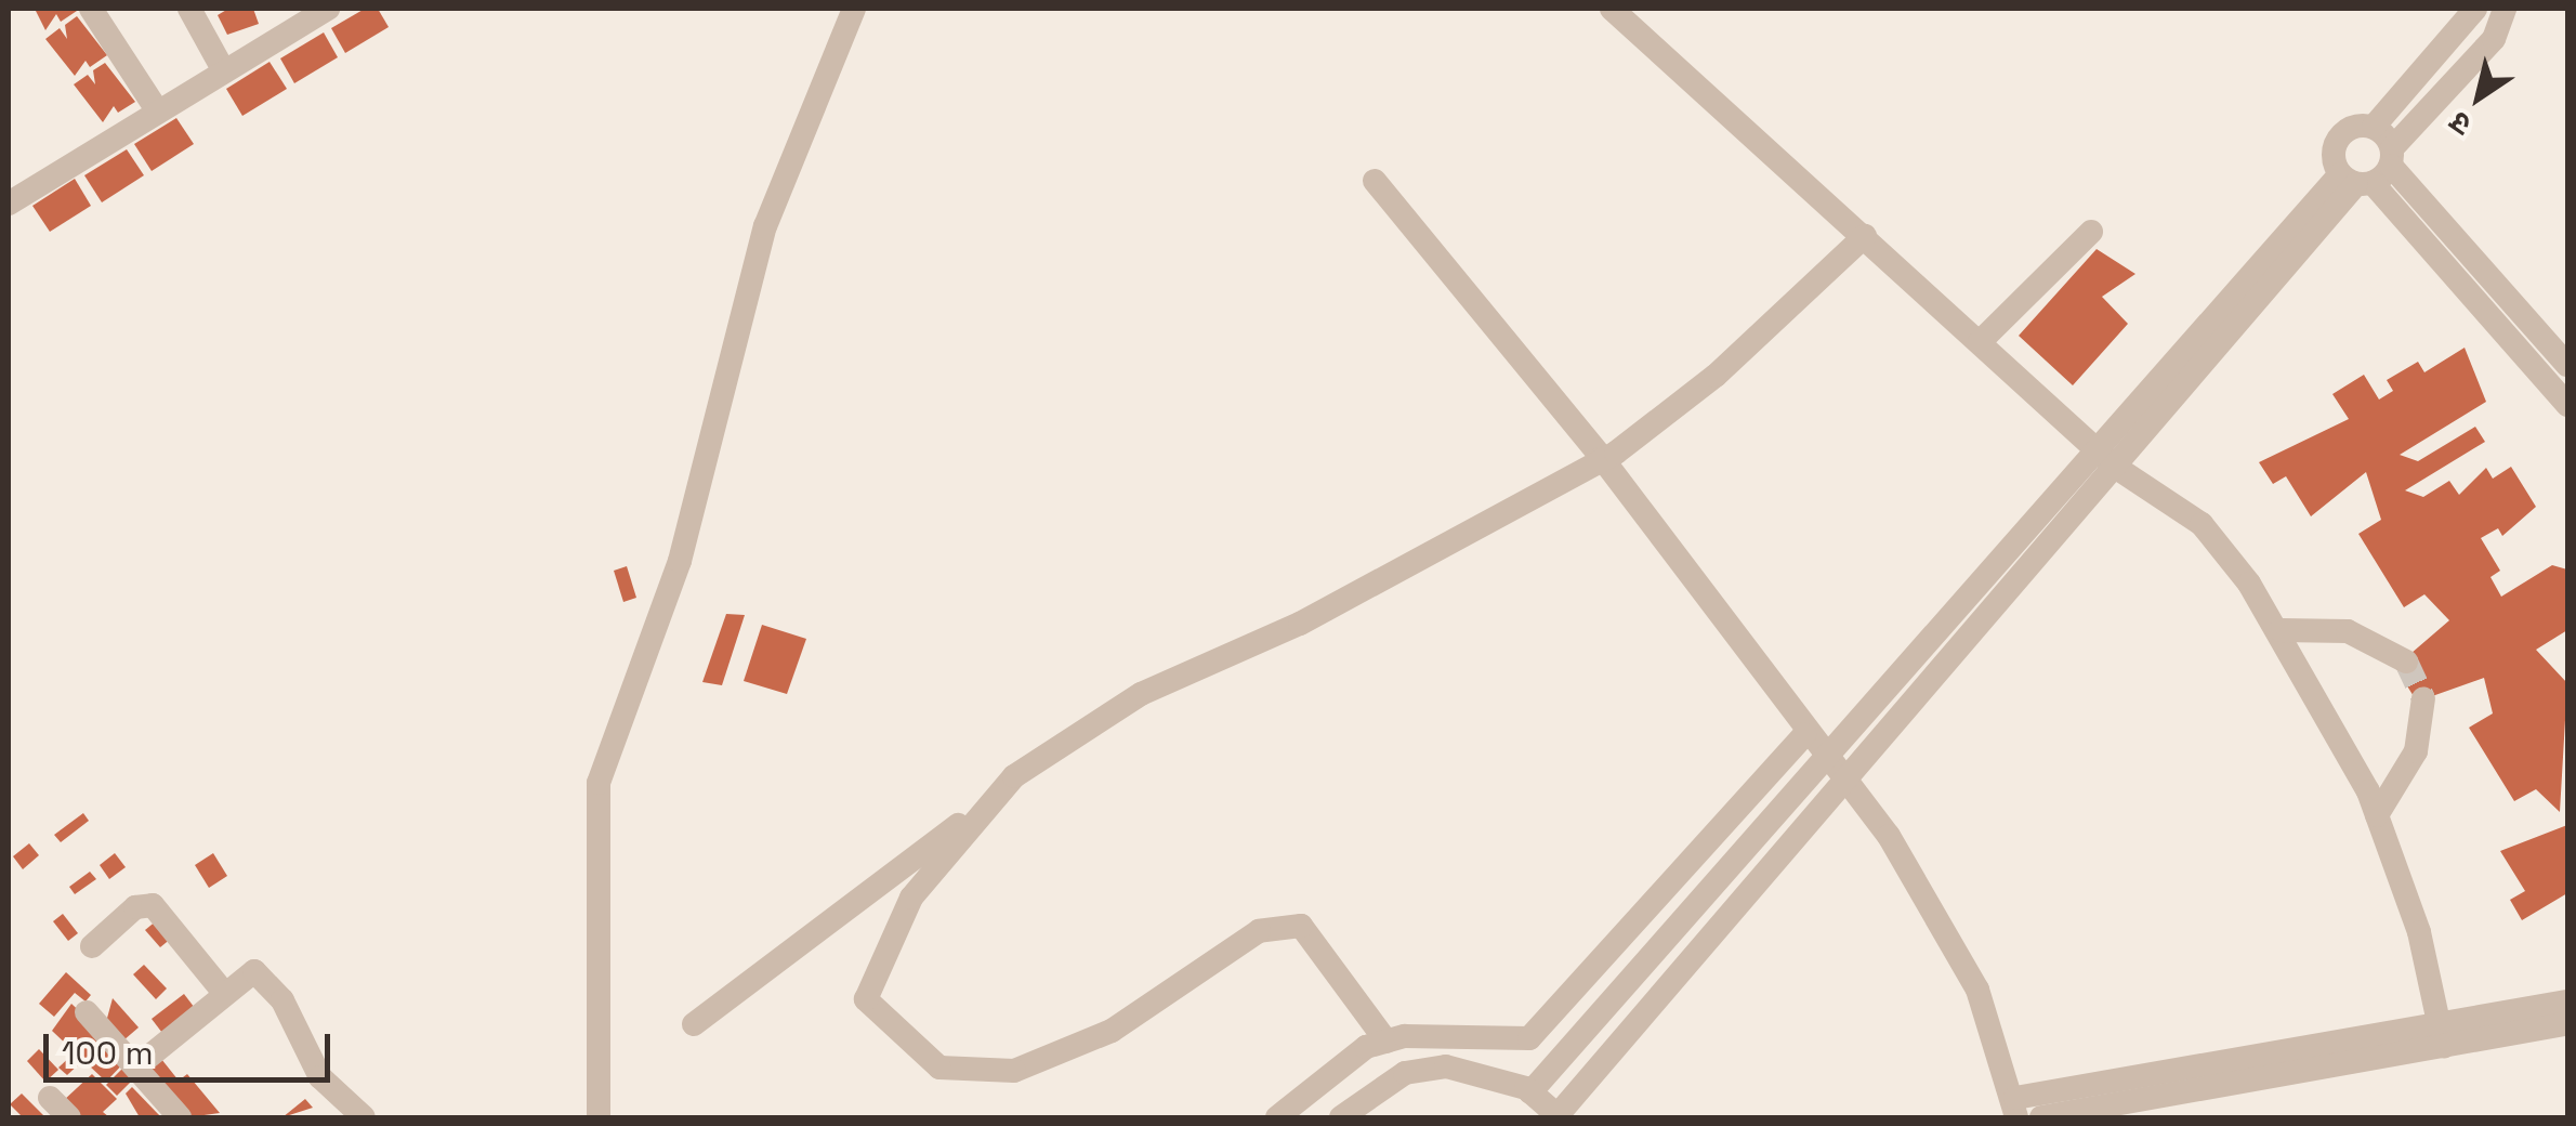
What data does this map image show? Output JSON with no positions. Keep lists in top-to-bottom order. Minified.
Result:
{"scale_bar":"100 m","north":"bottom left"}
